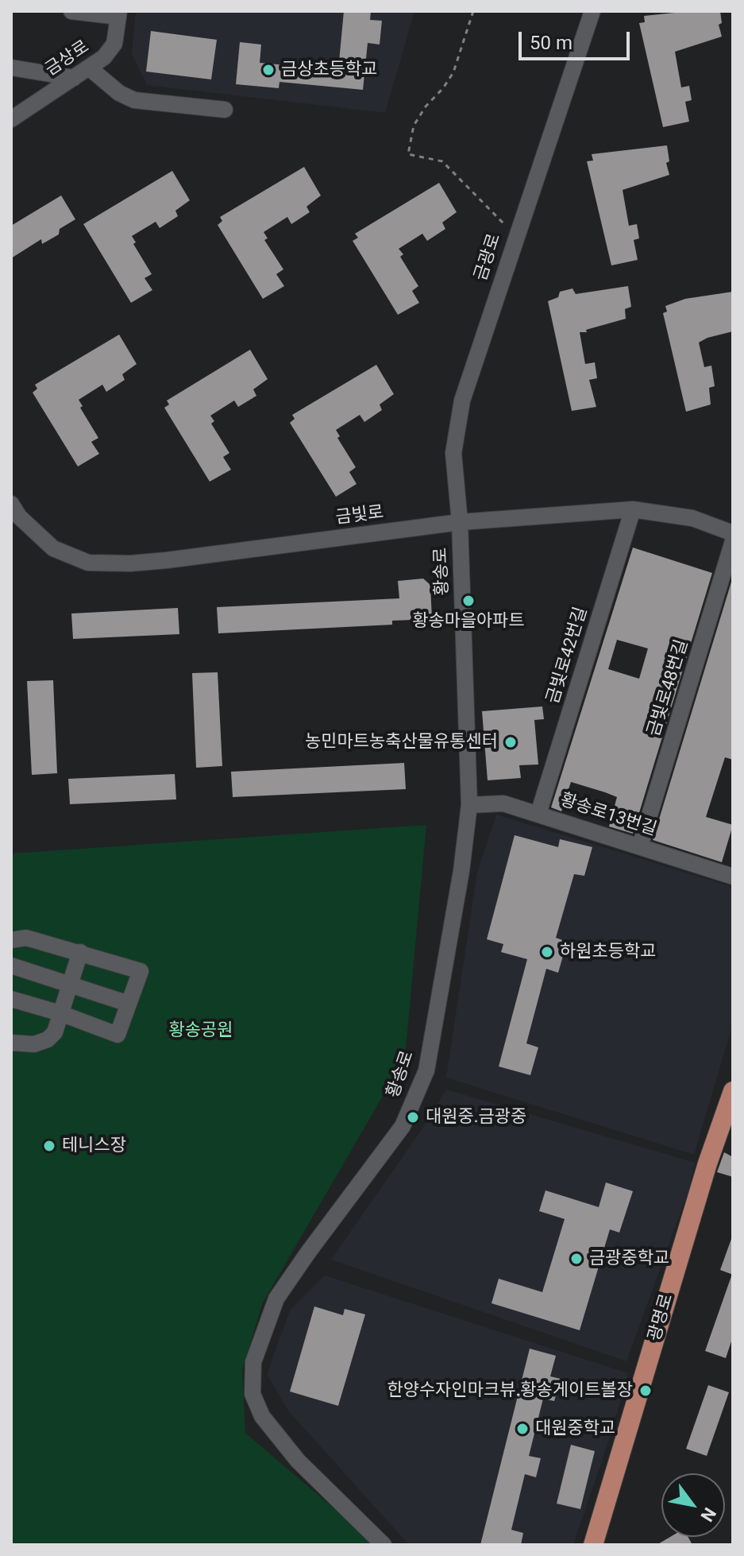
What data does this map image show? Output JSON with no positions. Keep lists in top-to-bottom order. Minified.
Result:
{"streets":{"main road":["광명로"],"street":["금상로","금광로","금빛로","황송로","금빛로42번길","금빛로48번길","황송로13번길"]},"crossings":[["금광로","금빛로"],["금광로","황송로"],["금빛로","황송로"],["금빛로","금빛로42번길"],["황송로","황송로13번길"],["금빛로42번길","황송로13번길"],["금빛로48번길","황송로13번길"]],"parks":["황송공원"],"places":["금상초등학교","황송마을아파트","농민마트농축산물유통센터","하원초등학교","대원중.금광중","테니스장","금광중학교","한양수자인마크뷰.황송게이트볼장","대원중학교"],"scale_bar":"50 m","north":"bottom right"}
